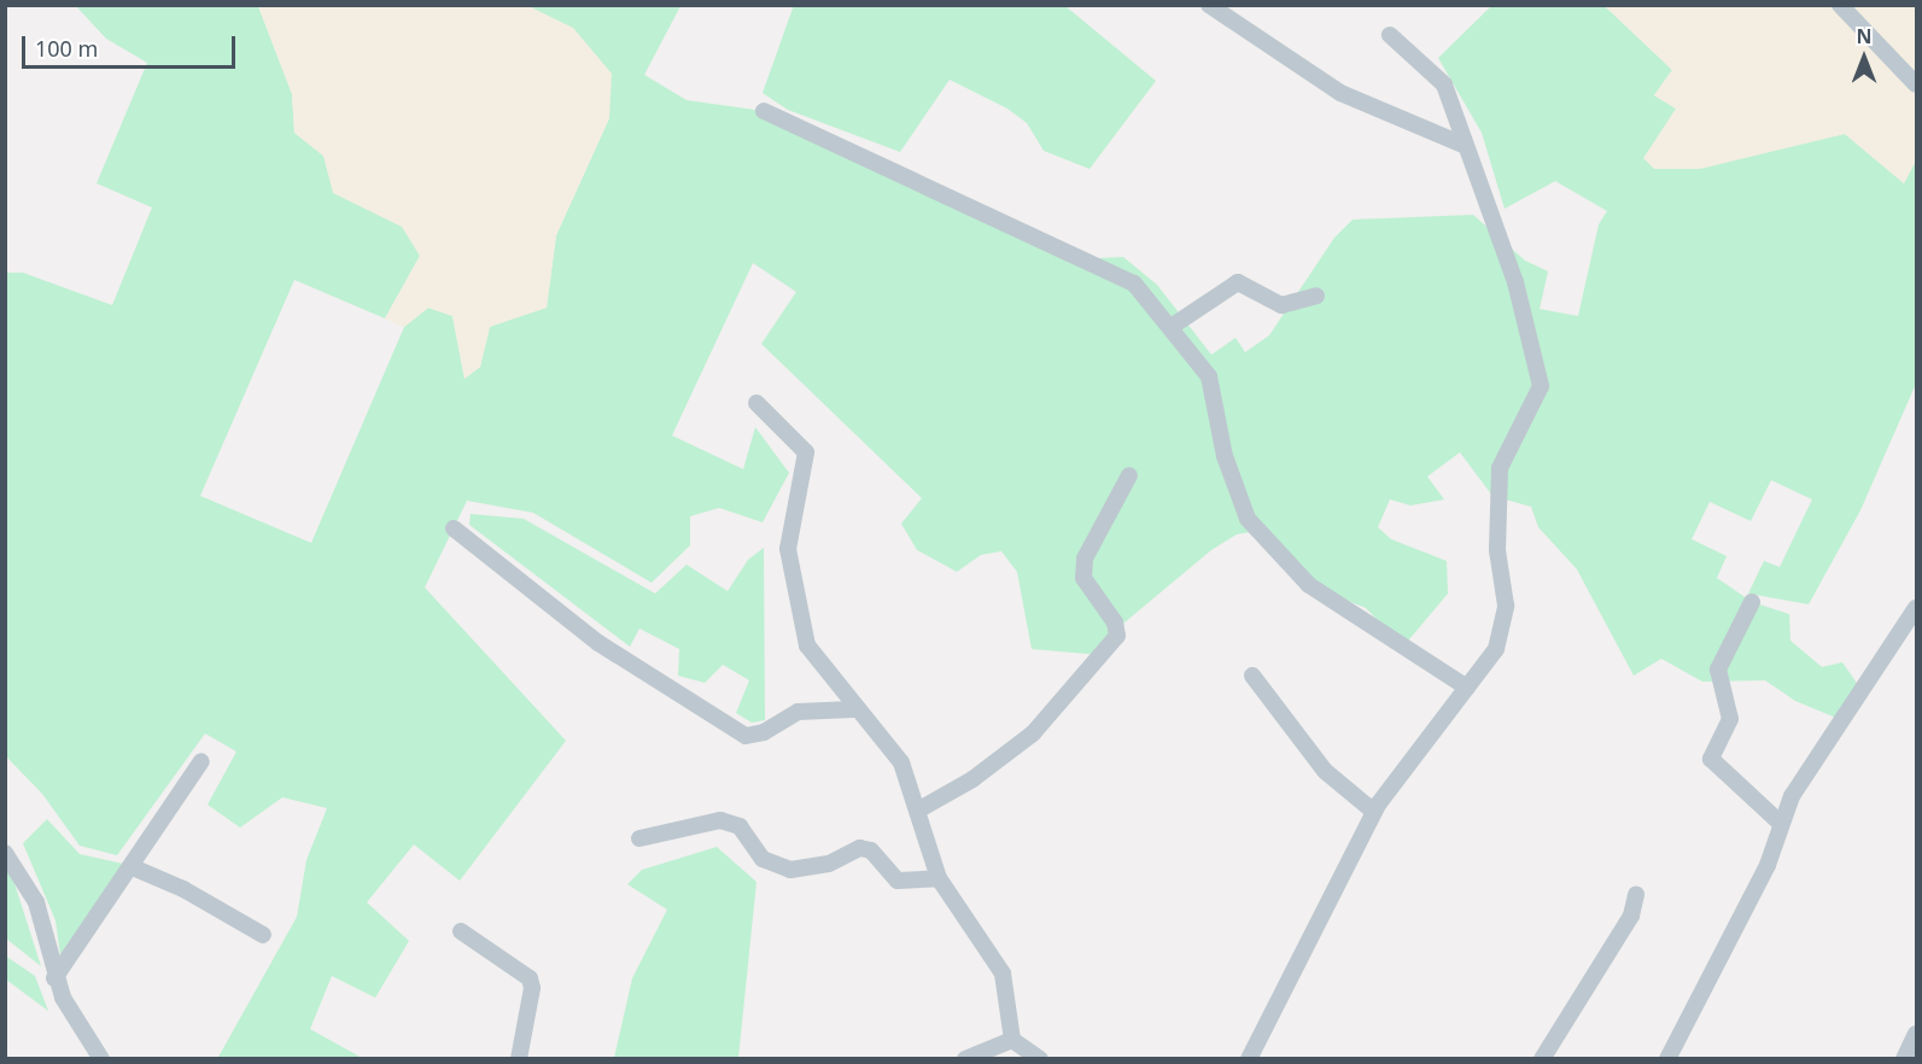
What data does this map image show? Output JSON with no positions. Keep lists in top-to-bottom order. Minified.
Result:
{"scale_bar":"100 m","north":"top"}
